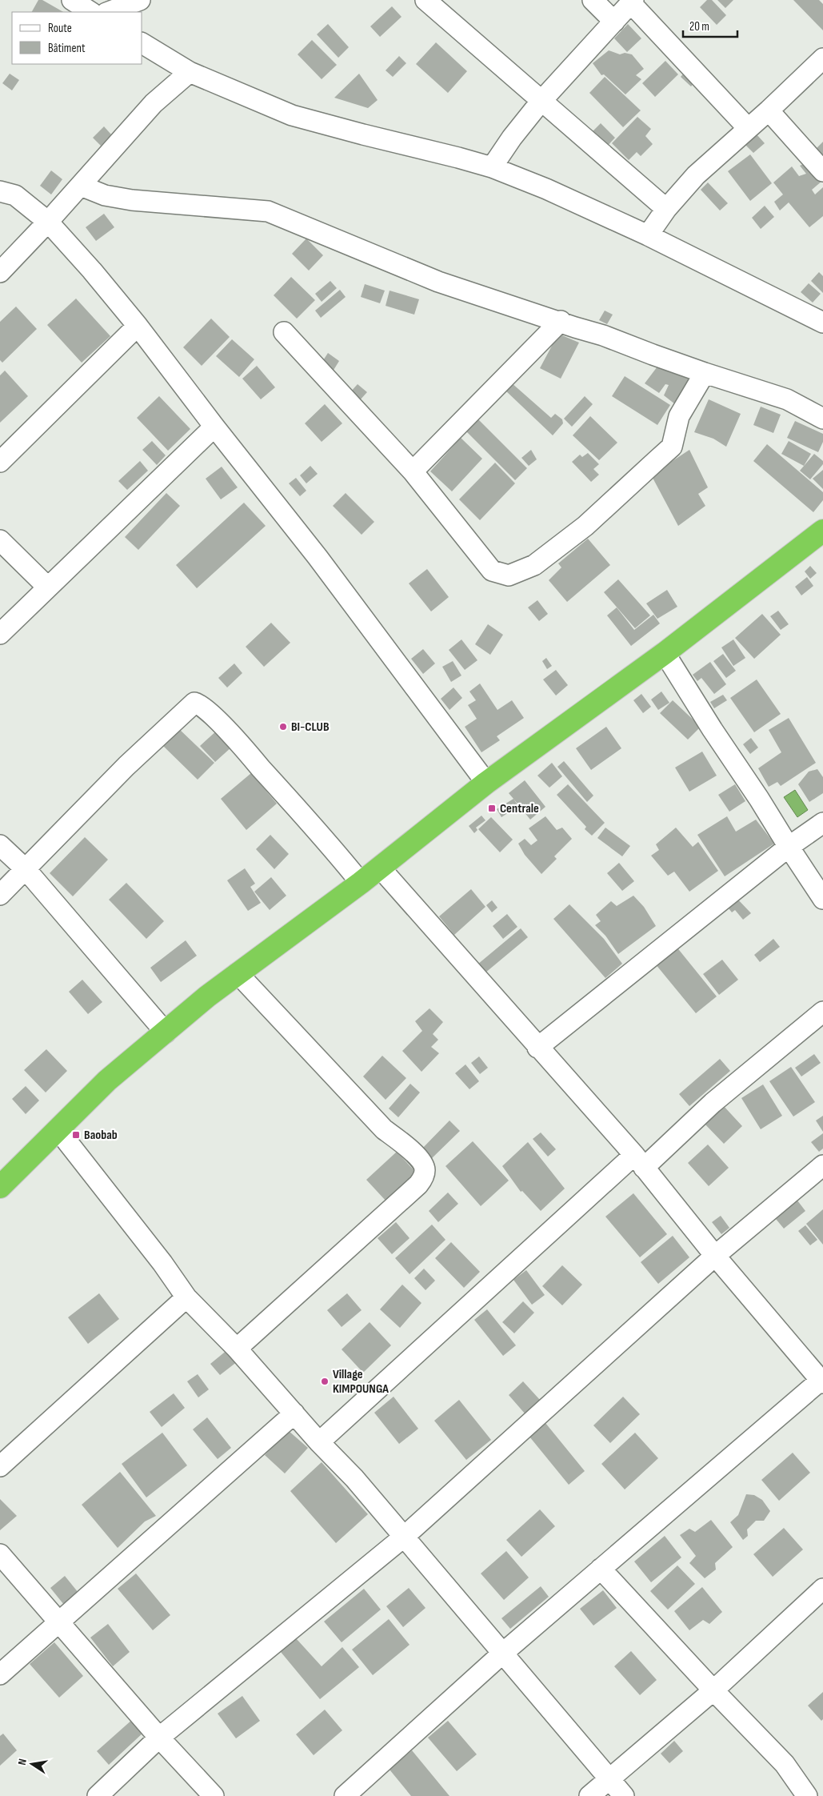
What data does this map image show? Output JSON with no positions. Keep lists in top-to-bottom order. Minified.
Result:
{"places":{"other":["BI-CLUB","Village KIMPOUNGA"],"transit":["Centrale","Baobab"]},"legend":["Route","Bâtiment"],"scale_bar":"20 m","north":"left"}
